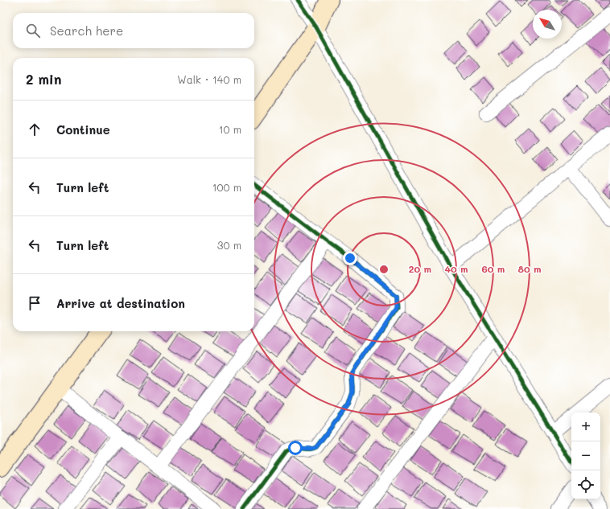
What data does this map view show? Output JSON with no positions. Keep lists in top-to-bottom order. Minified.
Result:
{"north":"top left","page":{"search":"Search here","heading":["2 min","Walk · 140 m"],"list":[["Continue","10 m"],["Turn left","100 m"],["Turn left","30 m"],"Arrive at destination"],"map_buttons":["+","−"]},"rings":["20 m","40 m","60 m","80 m"]}
